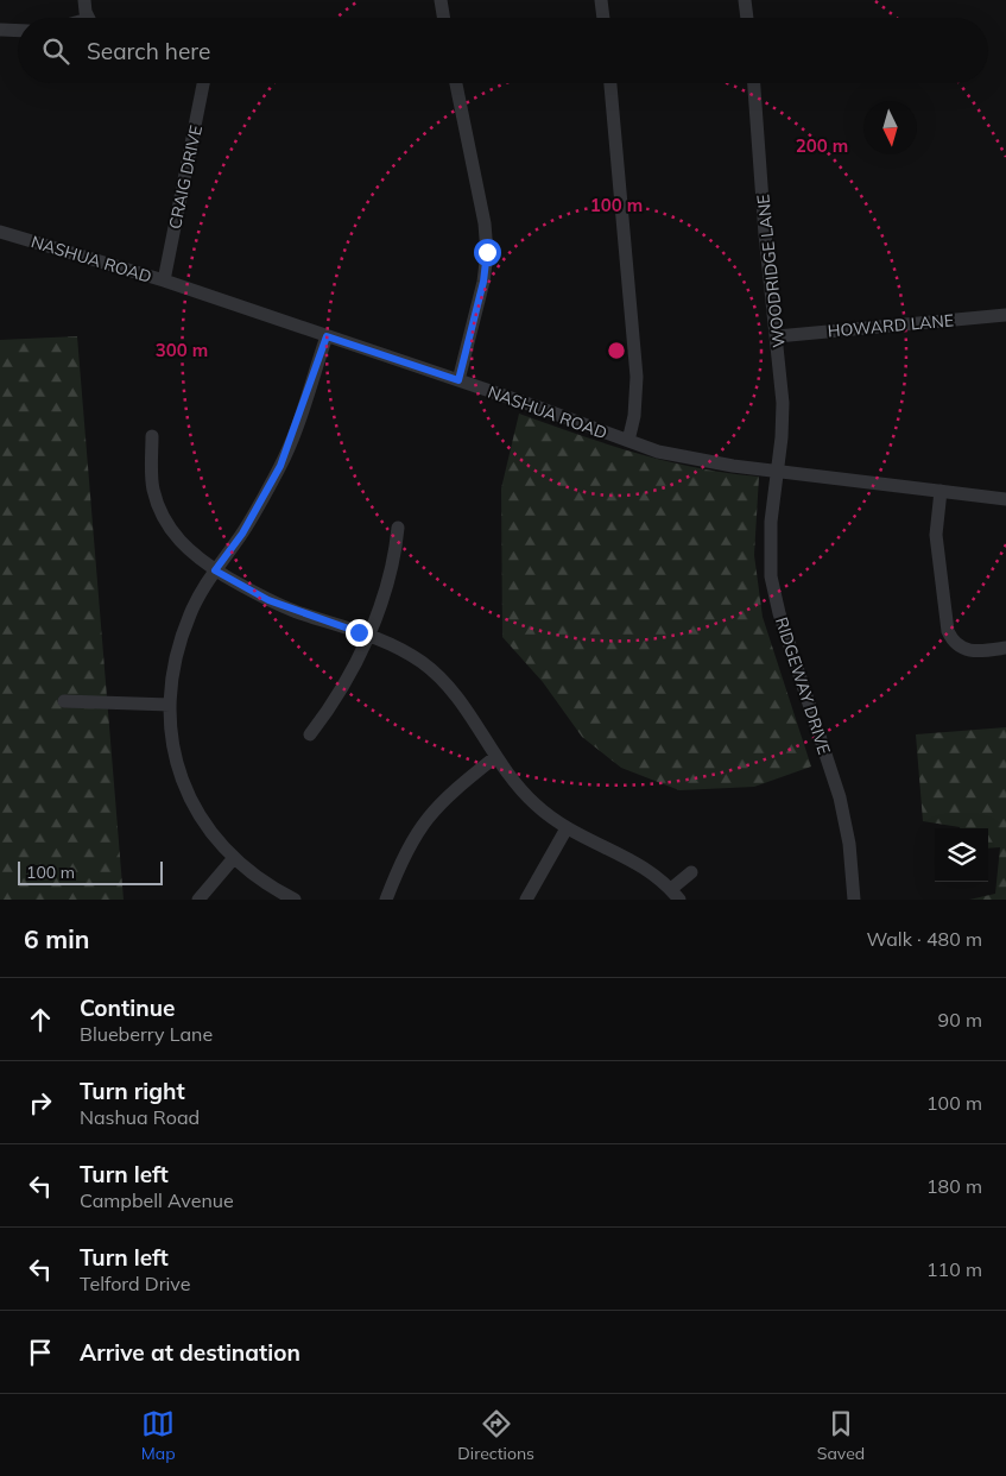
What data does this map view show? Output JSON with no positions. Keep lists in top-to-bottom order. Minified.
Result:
{"streets":{"street":["CRAIG DRIVE","NASHUA ROAD","WOODRIDGE LANE","HOWARD LANE","RIDGEWAY DRIVE"]},"crossings":[["CRAIG DRIVE","NASHUA ROAD"],["NASHUA ROAD","WOODRIDGE LANE"],["NASHUA ROAD","RIDGEWAY DRIVE"],["WOODRIDGE LANE","HOWARD LANE"],["WOODRIDGE LANE","RIDGEWAY DRIVE"]],"scale_bar":"100 m","north":"bottom","page":{"search":"Search here","scale":"100 m","heading":["6 min","Walk · 480 m"],"list":[["Continue","Blueberry Lane","90 m"],["Turn right","Nashua Road","100 m"],["Turn left","Campbell Avenue","180 m"],["Turn left","Telford Drive","110 m"],"Arrive at destination"],"nav":["Map","Directions","Saved"]},"rings":["200 m","100 m","300 m"]}
